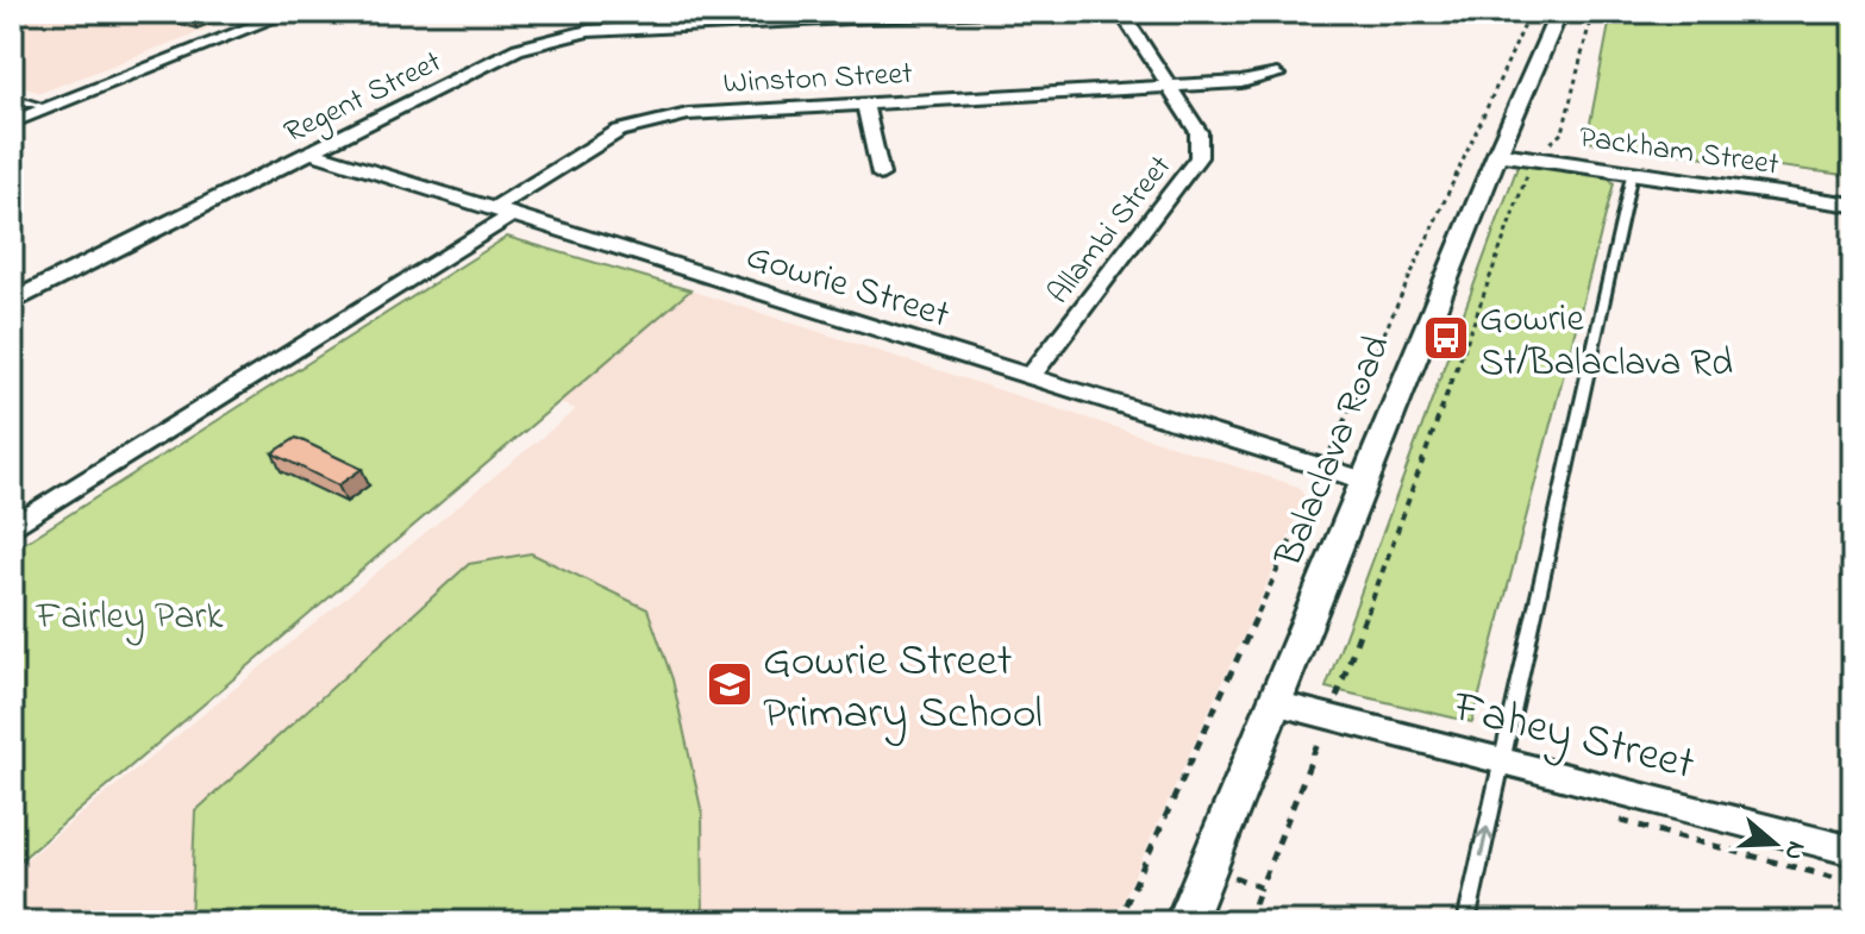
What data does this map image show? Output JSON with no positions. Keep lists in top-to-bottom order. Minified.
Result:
{"streets":{"street":["Winston Street","Regent Street","Packham Street","Allambi Street","Gowrie Street","Balaclava Road","Fahey Street"]},"crossings":[["Winston Street","Allambi Street"],["Winston Street","Gowrie Street"],["Regent Street","Gowrie Street"],["Packham Street","Balaclava Road"],["Allambi Street","Gowrie Street"],["Gowrie Street","Balaclava Road"],["Balaclava Road","Fahey Street"]],"parks":["Fairley Park"],"places":{"bus stop":["Gowrie St/Balaclava Rd"],"school or university":["Gowrie Street Primary School"]},"north":"right"}
